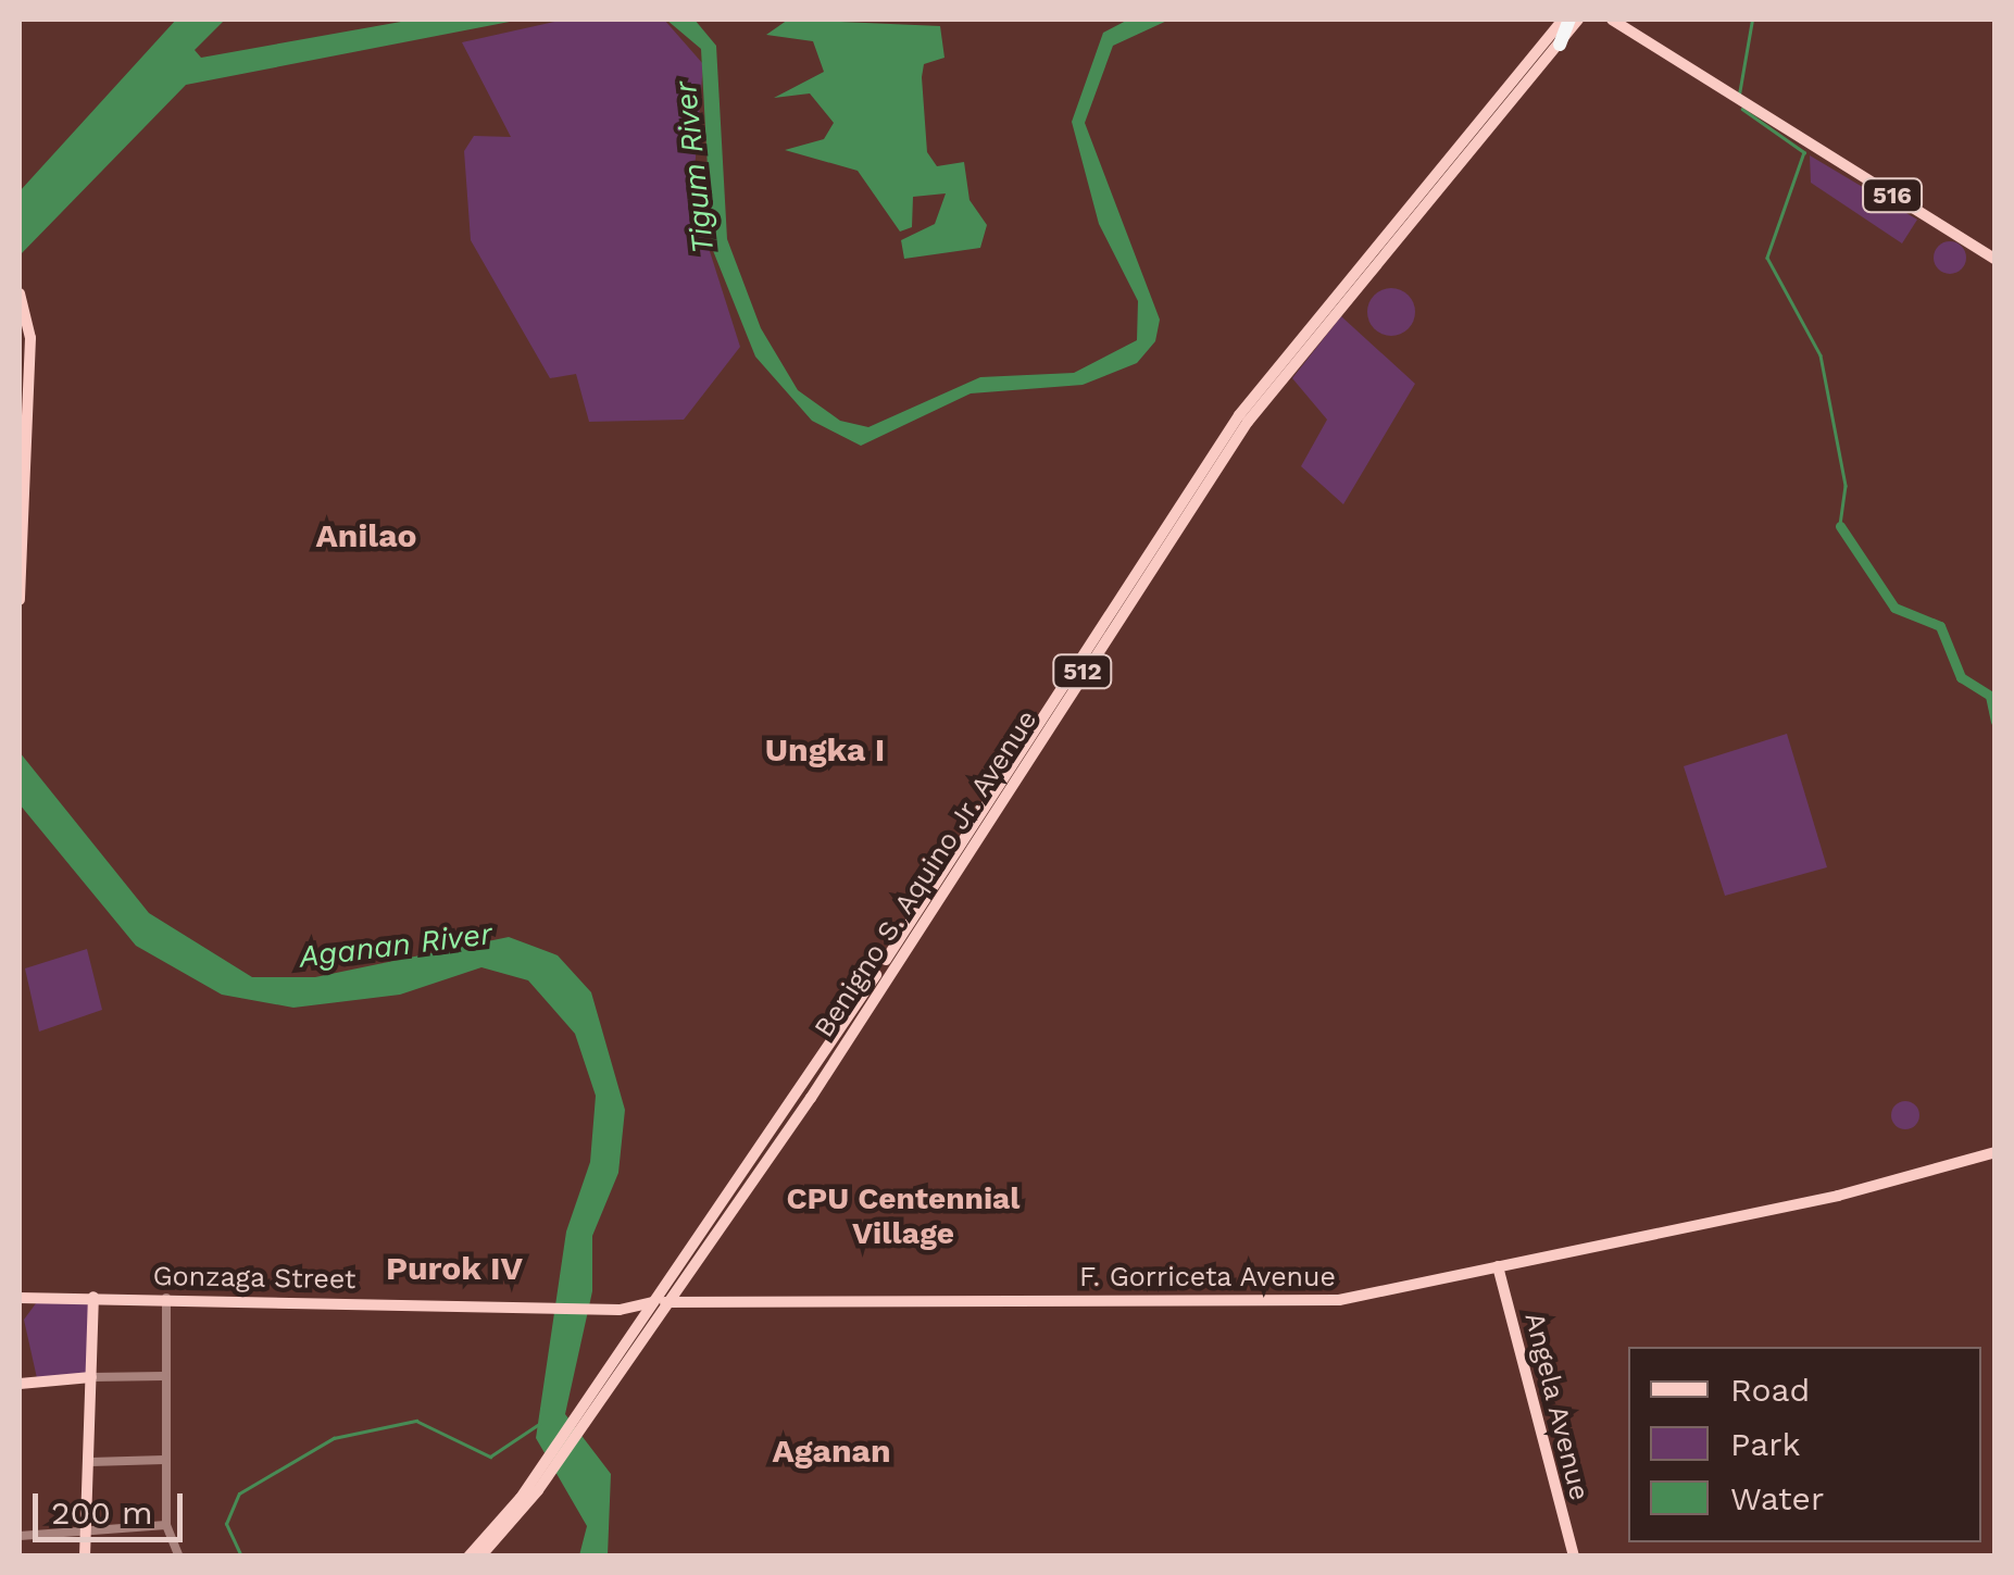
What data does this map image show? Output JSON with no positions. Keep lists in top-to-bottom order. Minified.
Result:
{"streets":{"main road":["516","512","Benigno S. Aquino Jr. Avenue","F. Gorriceta Avenue","Gonzaga Street","Angela Avenue"]},"crossings":[["512","Benigno S. Aquino Jr. Avenue"],["Benigno S. Aquino Jr. Avenue","F. Gorriceta Avenue"],["F. Gorriceta Avenue","Gonzaga Street"],["F. Gorriceta Avenue","Angela Avenue"]],"districts":["Anilao","Ungka I","CPU Centennial Village","Purok IV","Aganan"],"water":["Tigum River","Aganan River"],"legend":["Road","Park","Water"],"scale_bar":"200 m"}
